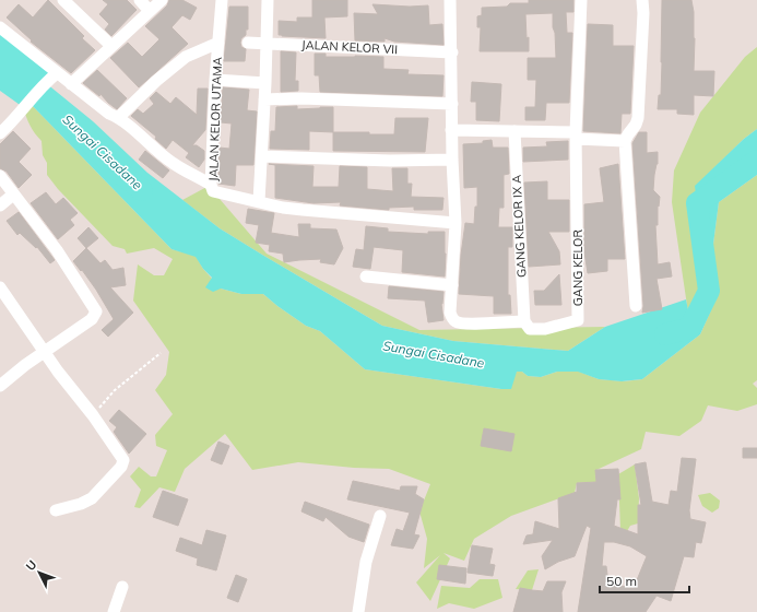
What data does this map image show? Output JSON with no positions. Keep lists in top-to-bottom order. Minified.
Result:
{"streets":{"street":["JALAN KELOR VII","JALAN KELOR UTAMA","GANG KELOR IX A","GANG KELOR"]},"crossings":[["JALAN KELOR VII","GANG KELOR"],["JALAN KELOR UTAMA","GANG KELOR"],["GANG KELOR IX A","GANG KELOR"]],"water":["Sungai Cisadane"],"scale_bar":"50 m","north":"top left"}
